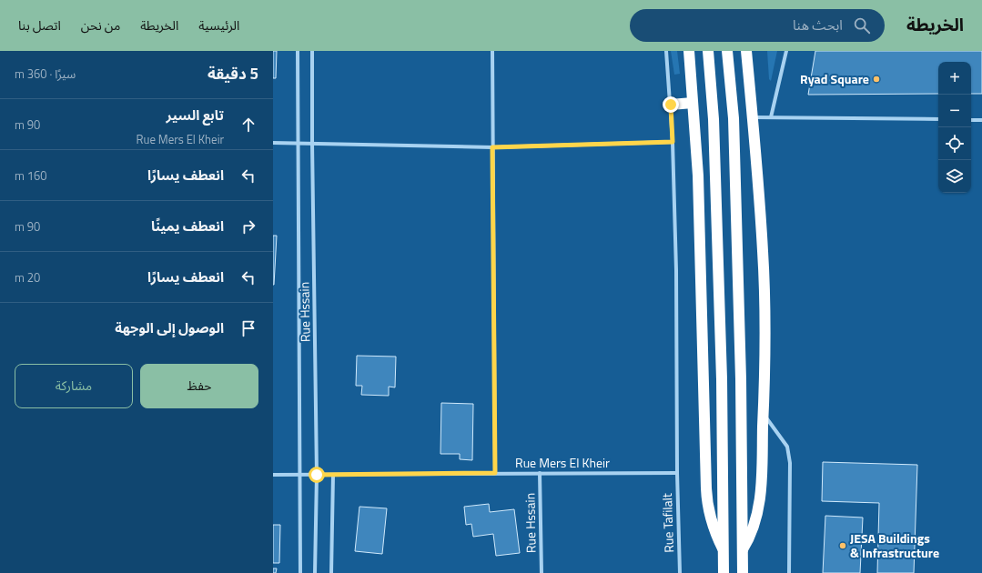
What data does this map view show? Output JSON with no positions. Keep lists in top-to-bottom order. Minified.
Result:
{"streets":{"street":["Rue Hssain","Rue Mers El Kheir","Rue Tafilalt"]},"crossings":[["Rue Hssain","Rue Mers El Kheir"],["Rue Mers El Kheir","Rue Tafilalt"]],"places":["Ryad Square","JESA Buildings & Infrastructure"],"page":{"header":"الخريطة","search":"ابحث هنا","nav":["الرئيسية","الخريطة","من نحن","اتصل بنا"],"heading":["5 دقيقة","سيرًا · 360 m"],"map_buttons":["+","−"],"list":[["تابع السير","Rue Mers El Kheir","90 m"],["انعطف يسارًا","160 m"],["انعطف يمينًا","90 m"],["انعطف يسارًا","20 m"],"الوصول إلى الوجهة"],"buttons":["حفظ","مشاركة"]}}
